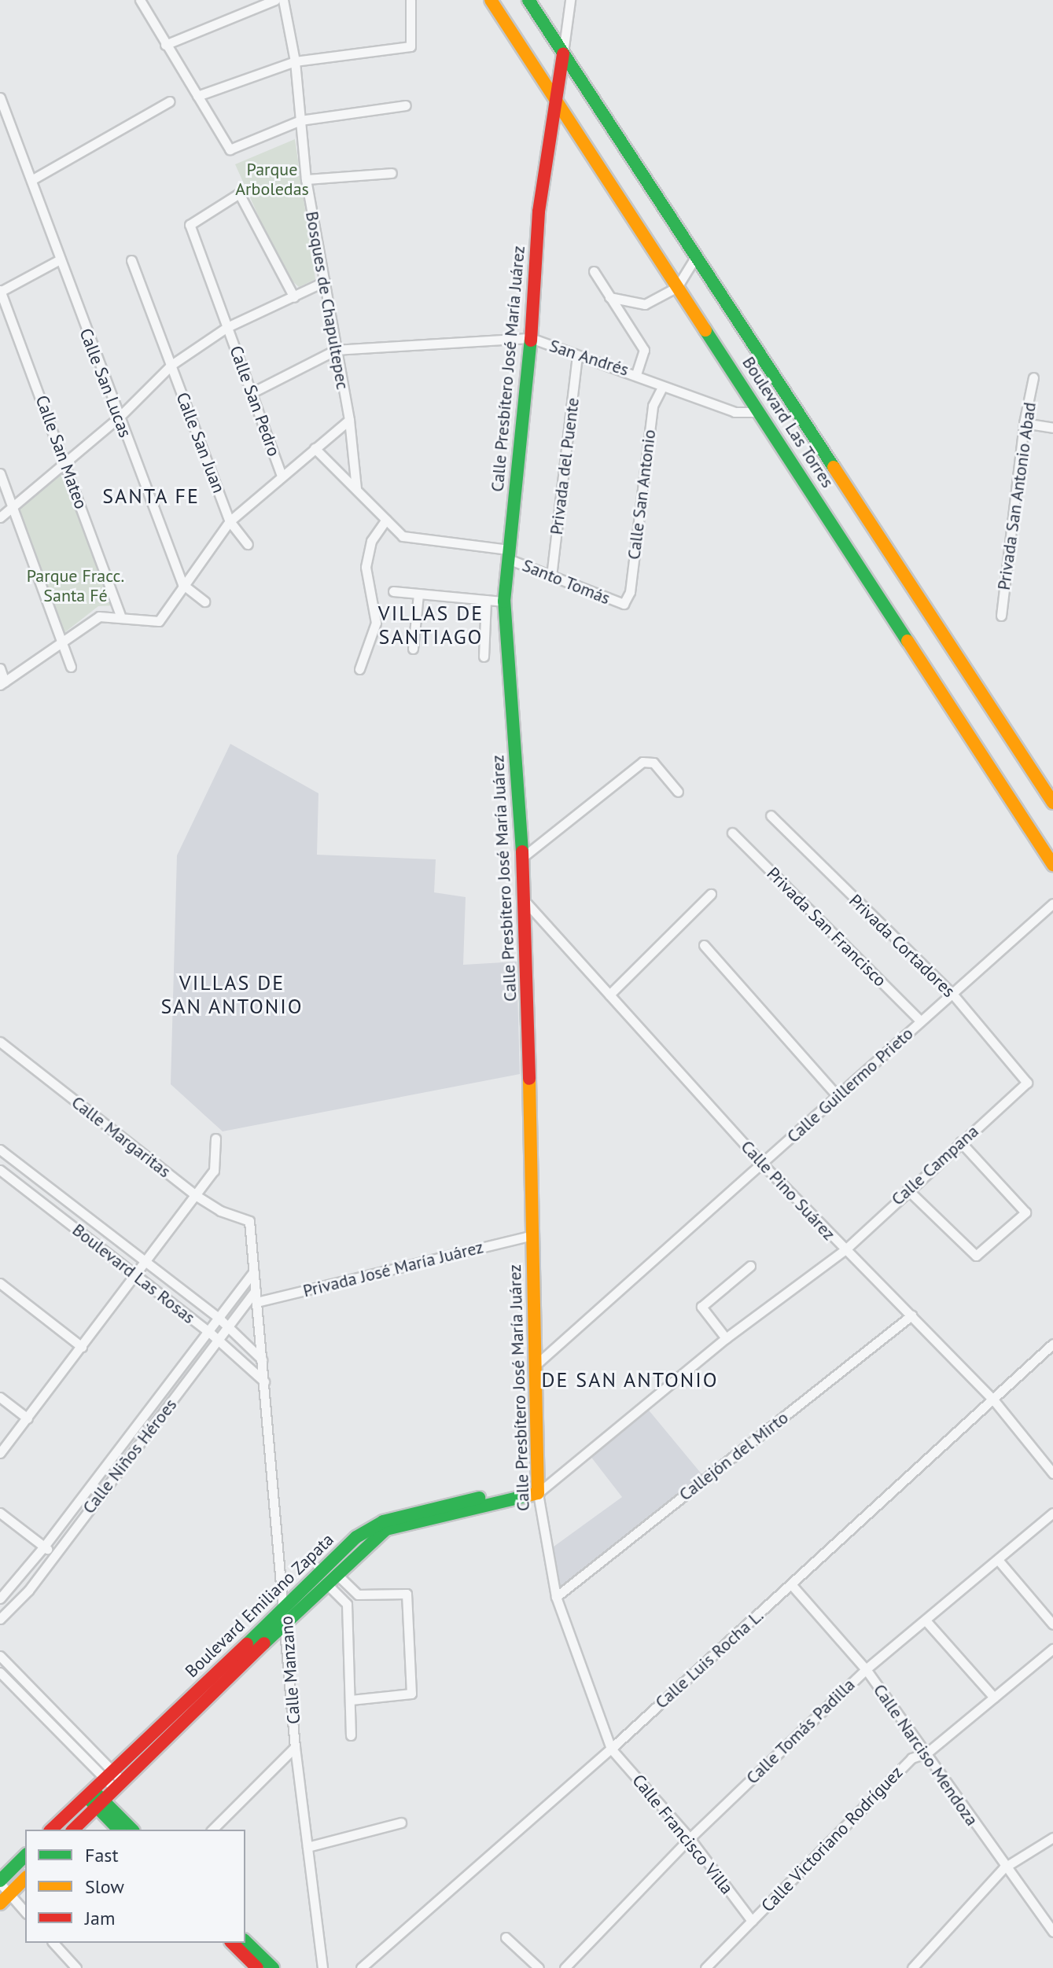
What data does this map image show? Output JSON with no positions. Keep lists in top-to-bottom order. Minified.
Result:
{"streets":{"street":["Bosques de Chapultepec","San Andrés","Calle Presbítero José María Juárez","Calle San Lucas","Calle San Pedro","Boulevard Las Torres","Calle San Juan","Calle San Mateo","Privada del Puente","Calle San Antonio","Privada San Antonio Abad","Santo Tomás","Privada San Francisco","Privada Cortadores","Calle Guillermo Prieto","Calle Margaritas","Calle Campana","Calle Pino Suárez","Privada José María Juárez","Boulevard Las Rosas","Calle Niños Héroes","Callejón del Mirto","Boulevard Emiliano Zapata","Calle Luis Rocha L.","Calle Manzano","Calle Tomás Padilla","Calle Narciso Mendoza","Calle Francisco Villa","Calle Victoriano Rodríguez"]},"crossings":[["Bosques de Chapultepec","San Andrés"],["Bosques de Chapultepec","Santo Tomás"],["San Andrés","Calle Presbítero José María Juárez"],["San Andrés","Boulevard Las Torres"],["San Andrés","Privada del Puente"],["San Andrés","Calle San Antonio"],["Calle Presbítero José María Juárez","Boulevard Las Torres"],["Calle Presbítero José María Juárez","Santo Tomás"],["Calle Presbítero José María Juárez","Calle Guillermo Prieto"],["Calle Presbítero José María Juárez","Calle Campana"],["Calle Presbítero José María Juárez","Calle Pino Suárez"],["Calle Presbítero José María Juárez","Privada José María Juárez"],["Calle Presbítero José María Juárez","Callejón del Mirto"],["Calle Presbítero José María Juárez","Boulevard Emiliano Zapata"],["Calle Presbítero José María Juárez","Calle Luis Rocha L."],["Calle Presbítero José María Juárez","Calle Francisco Villa"],["Privada del Puente","Santo Tomás"],["Calle San Antonio","Santo Tomás"],["Privada San Francisco","Calle Guillermo Prieto"],["Privada Cortadores","Calle Guillermo Prieto"],["Privada Cortadores","Calle Campana"],["Calle Guillermo Prieto","Calle Pino Suárez"],["Calle Margaritas","Calle Manzano"],["Calle Campana","Calle Pino Suárez"],["Calle Campana","Boulevard Emiliano Zapata"],["Calle Pino Suárez","Callejón del Mirto"],["Calle Pino Suárez","Calle Luis Rocha L."],["Privada José María Juárez","Calle Manzano"],["Boulevard Las Rosas","Calle Niños Héroes"],["Boulevard Las Rosas","Calle Manzano"],["Calle Niños Héroes","Calle Manzano"],["Boulevard Emiliano Zapata","Calle Manzano"],["Calle Luis Rocha L.","Calle Narciso Mendoza"],["Calle Luis Rocha L.","Calle Francisco Villa"],["Calle Tomás Padilla","Calle Narciso Mendoza"],["Calle Tomás Padilla","Calle Francisco Villa"],["Calle Narciso Mendoza","Calle Victoriano Rodríguez"],["Calle Francisco Villa","Calle Victoriano Rodríguez"]],"districts":["SANTA FE","VILLAS DE SANTIAGO","VILLAS DE SAN ANTONIO","DE SAN ANTONIO"],"parks":["Parque Arboledas","Parque Fracc. Santa Fé"],"legend":["Fast","Slow","Jam"]}
